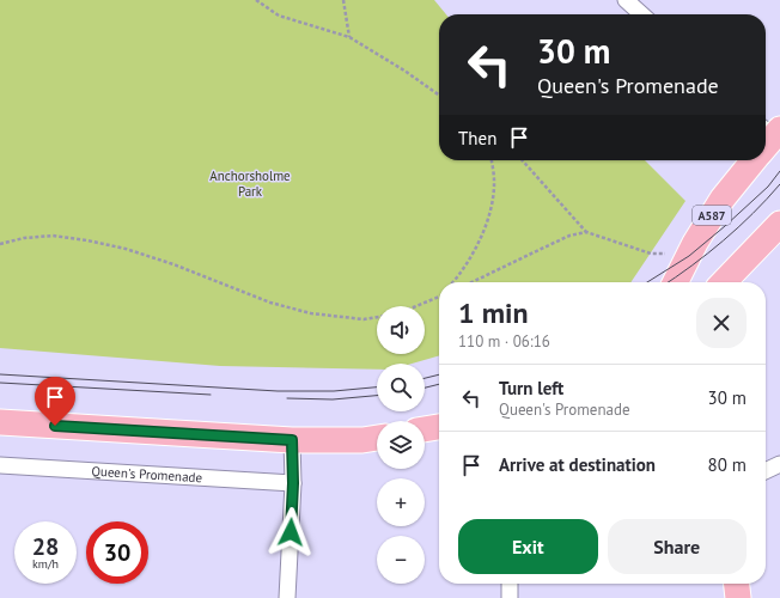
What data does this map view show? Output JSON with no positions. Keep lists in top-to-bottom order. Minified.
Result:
{"streets":{"main road":["A587"],"street":["Queen's Promenade"]},"parks":["Anchorsholme Park"],"page":{"turn":["30 m","Queen's Promenade"],"then":"Then","heading":["1 min","110 m · 06:16"],"map_buttons":["+","−"],"list":[{"name":"Turn left","note":"Queen's Promenade","value":"30 m"},{"name":"Arrive at destination","value":"80 m"}],"buttons":["Exit","Share"],"speed":"28 km/h","limit":"30"}}
